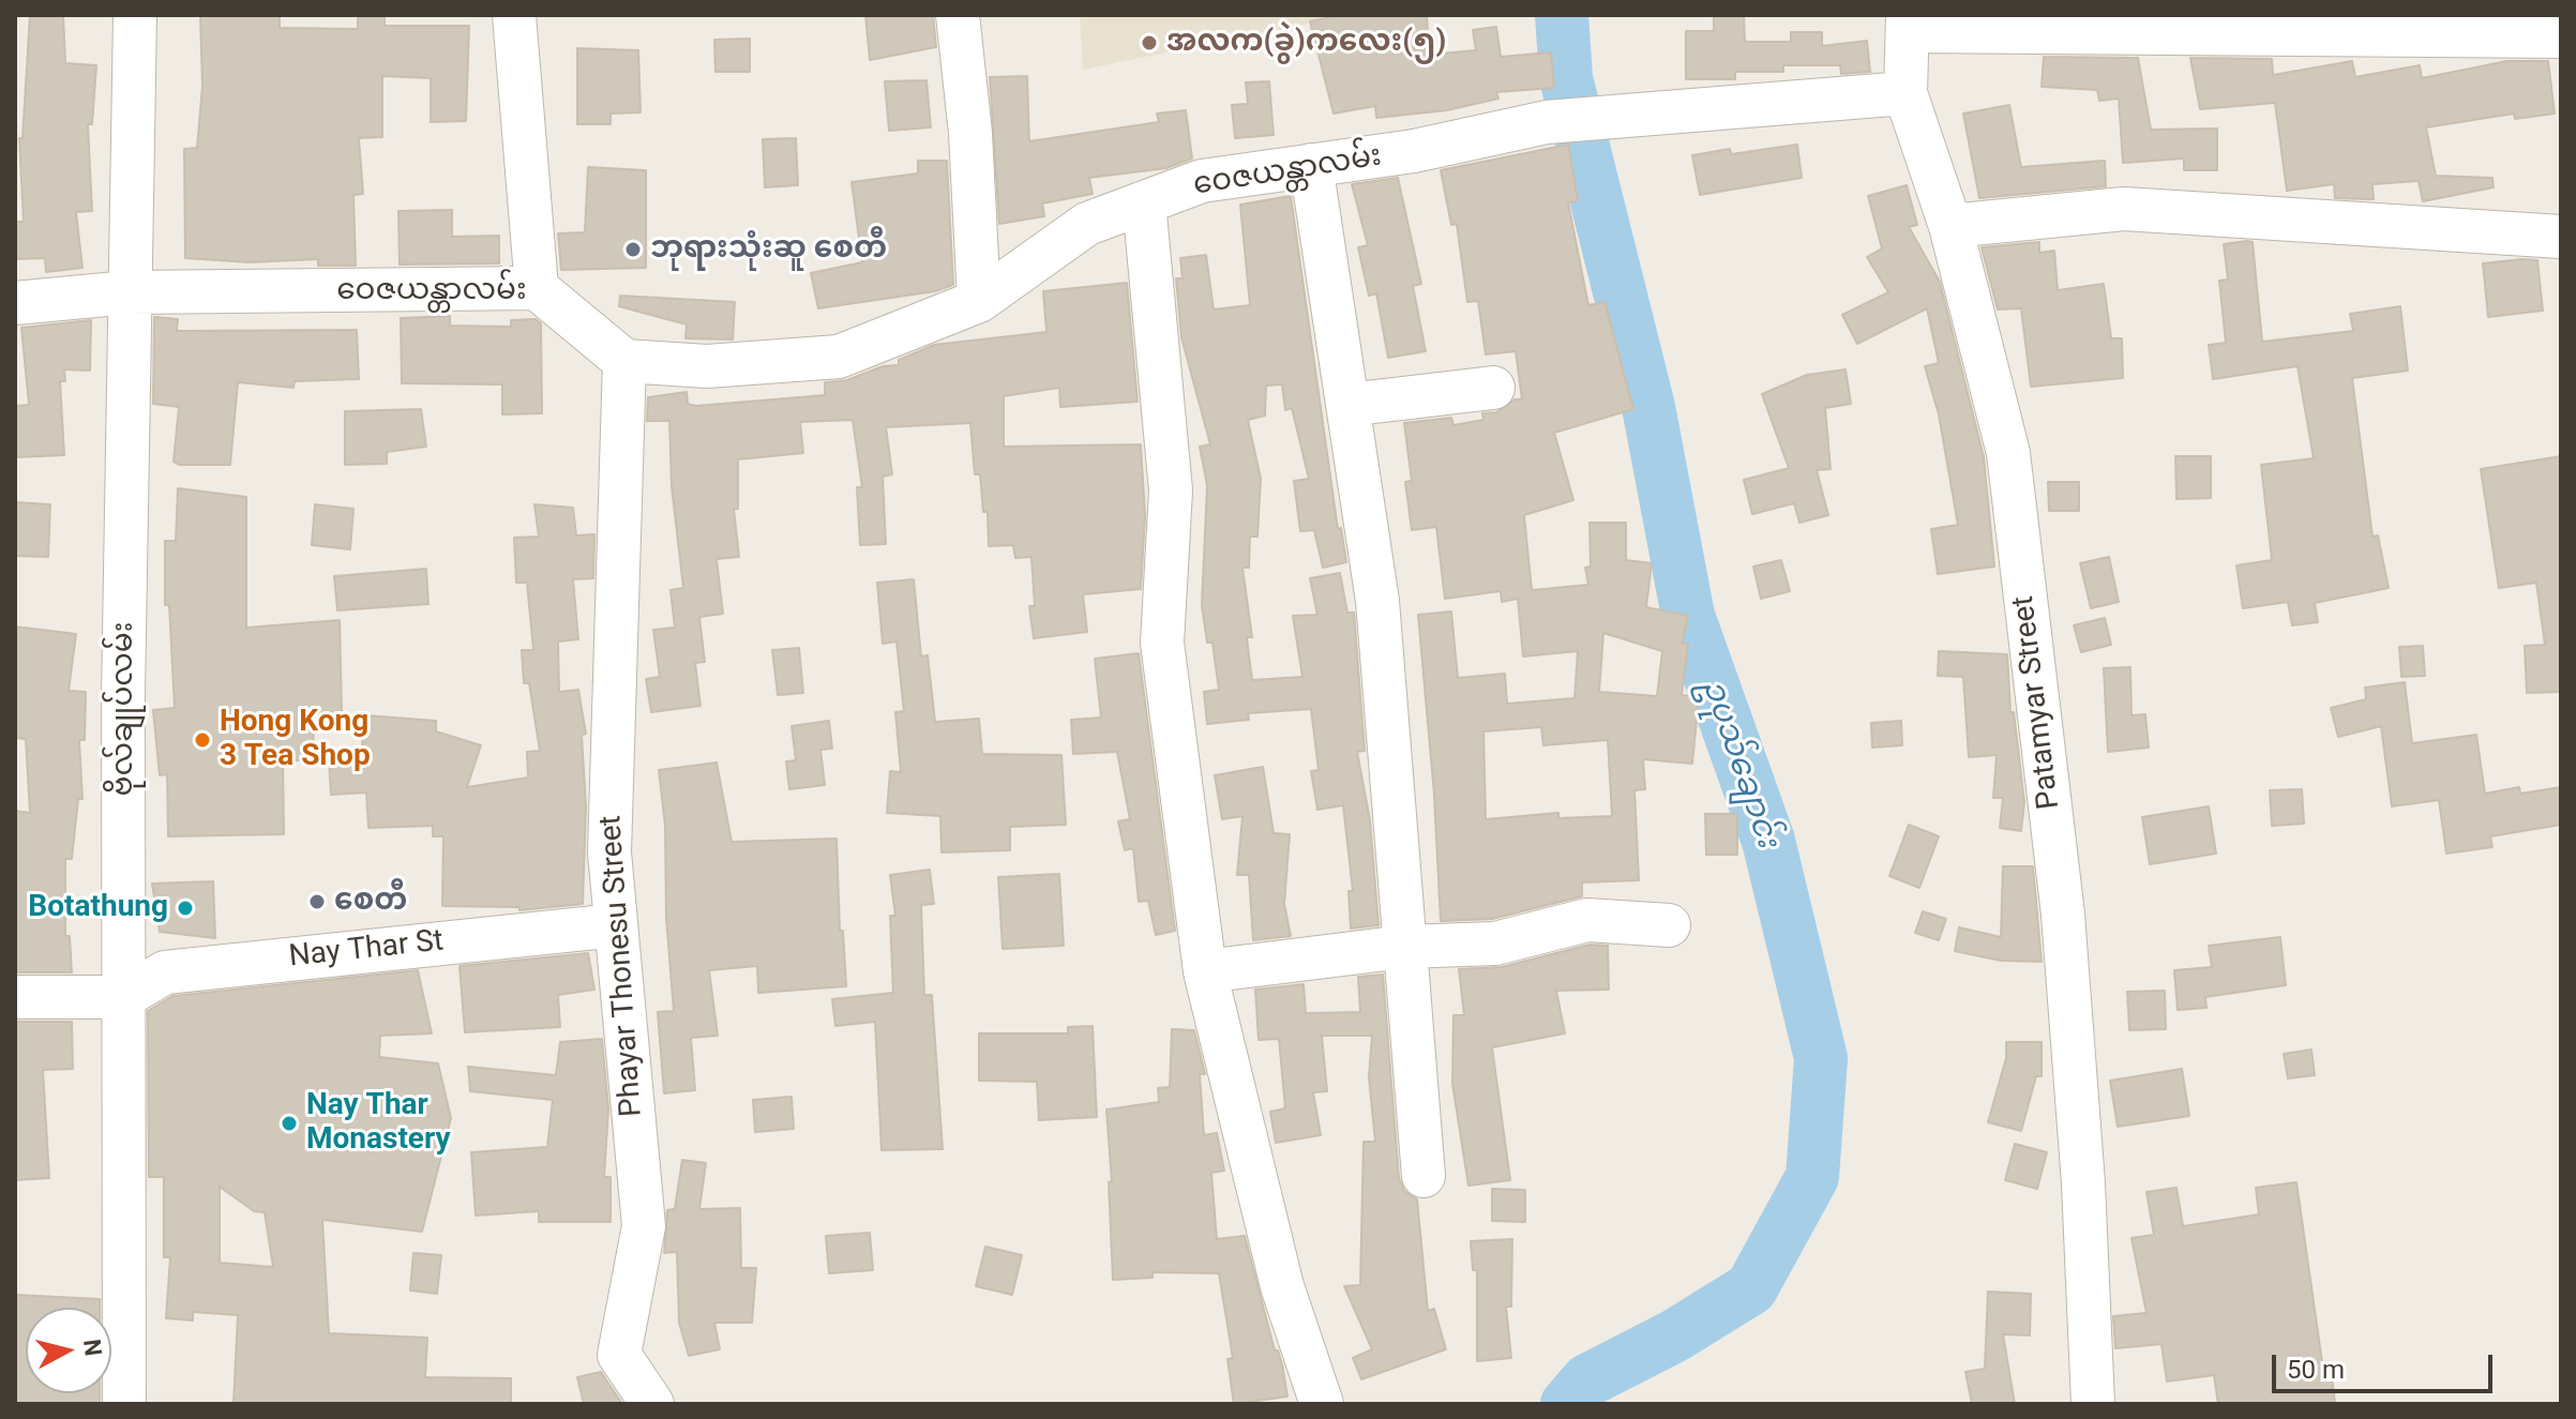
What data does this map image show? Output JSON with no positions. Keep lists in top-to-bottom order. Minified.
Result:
{"streets":{"street":["ဝေဇယန္တာလမ်း","Patamyar Street","ဗိုလ်ချုပ်လမ်း","Nay Thar St","Phayar Thonesu Street"]},"crossings":[["ဝေဇယန္တာလမ်း","Patamyar Street"],["ဝေဇယန္တာလမ်း","ဗိုလ်ချုပ်လမ်း"],["ဝေဇယန္တာလမ်း","Phayar Thonesu Street"],["ဗိုလ်ချုပ်လမ်း","Nay Thar St"],["Nay Thar St","Phayar Thonesu Street"]],"water":["ဥပုသ်ချောင်း"],"places":["အလက(ခွဲ)ကလေး(၅)","ဘုရားသုံးဆူ စေတီ","Hong Kong 3 Tea Shop","စေတီ","Botathung","Nay Thar Monastery"],"scale_bar":"50 m","north":"right"}
